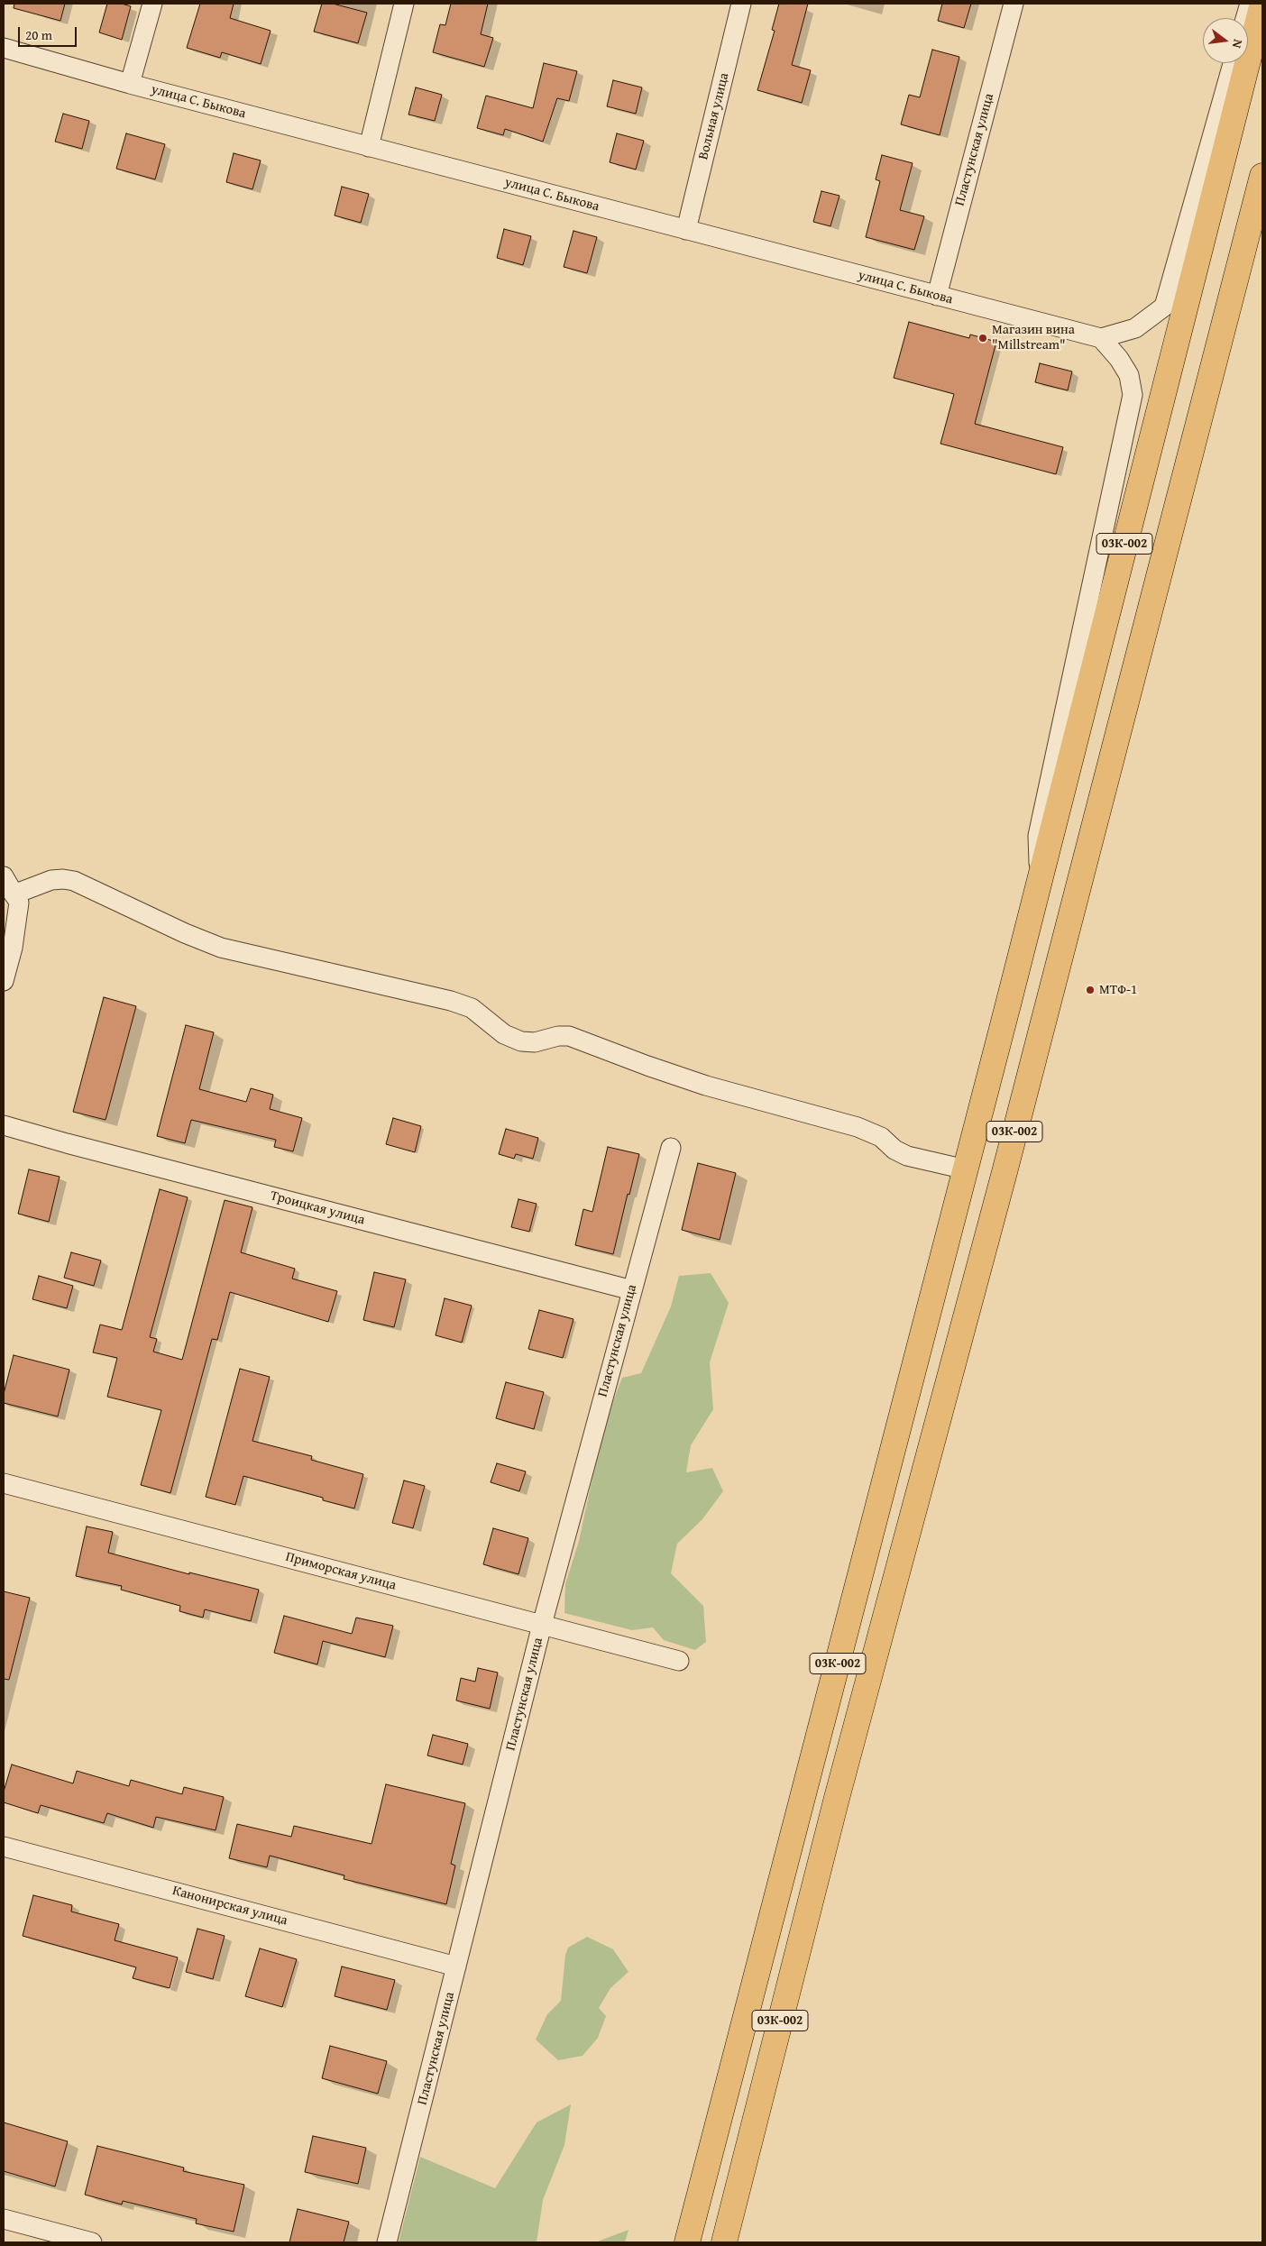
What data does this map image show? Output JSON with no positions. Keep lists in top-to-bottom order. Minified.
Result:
{"streets":{"main road":["03К-002"],"street":["улица С. Быкова","Вольная улица","Пластунская улица","Троицкая улица","Приморская улица","Канонирская улица"]},"crossings":[["улица С. Быкова","Вольная улица"],["улица С. Быкова","Пластунская улица"],["Пластунская улица","Троицкая улица"],["Пластунская улица","Приморская улица"],["Пластунская улица","Канонирская улица"]],"places":["Магазин вина \"Millstream\"","МТФ-1"],"scale_bar":"20 m","north":"right"}
